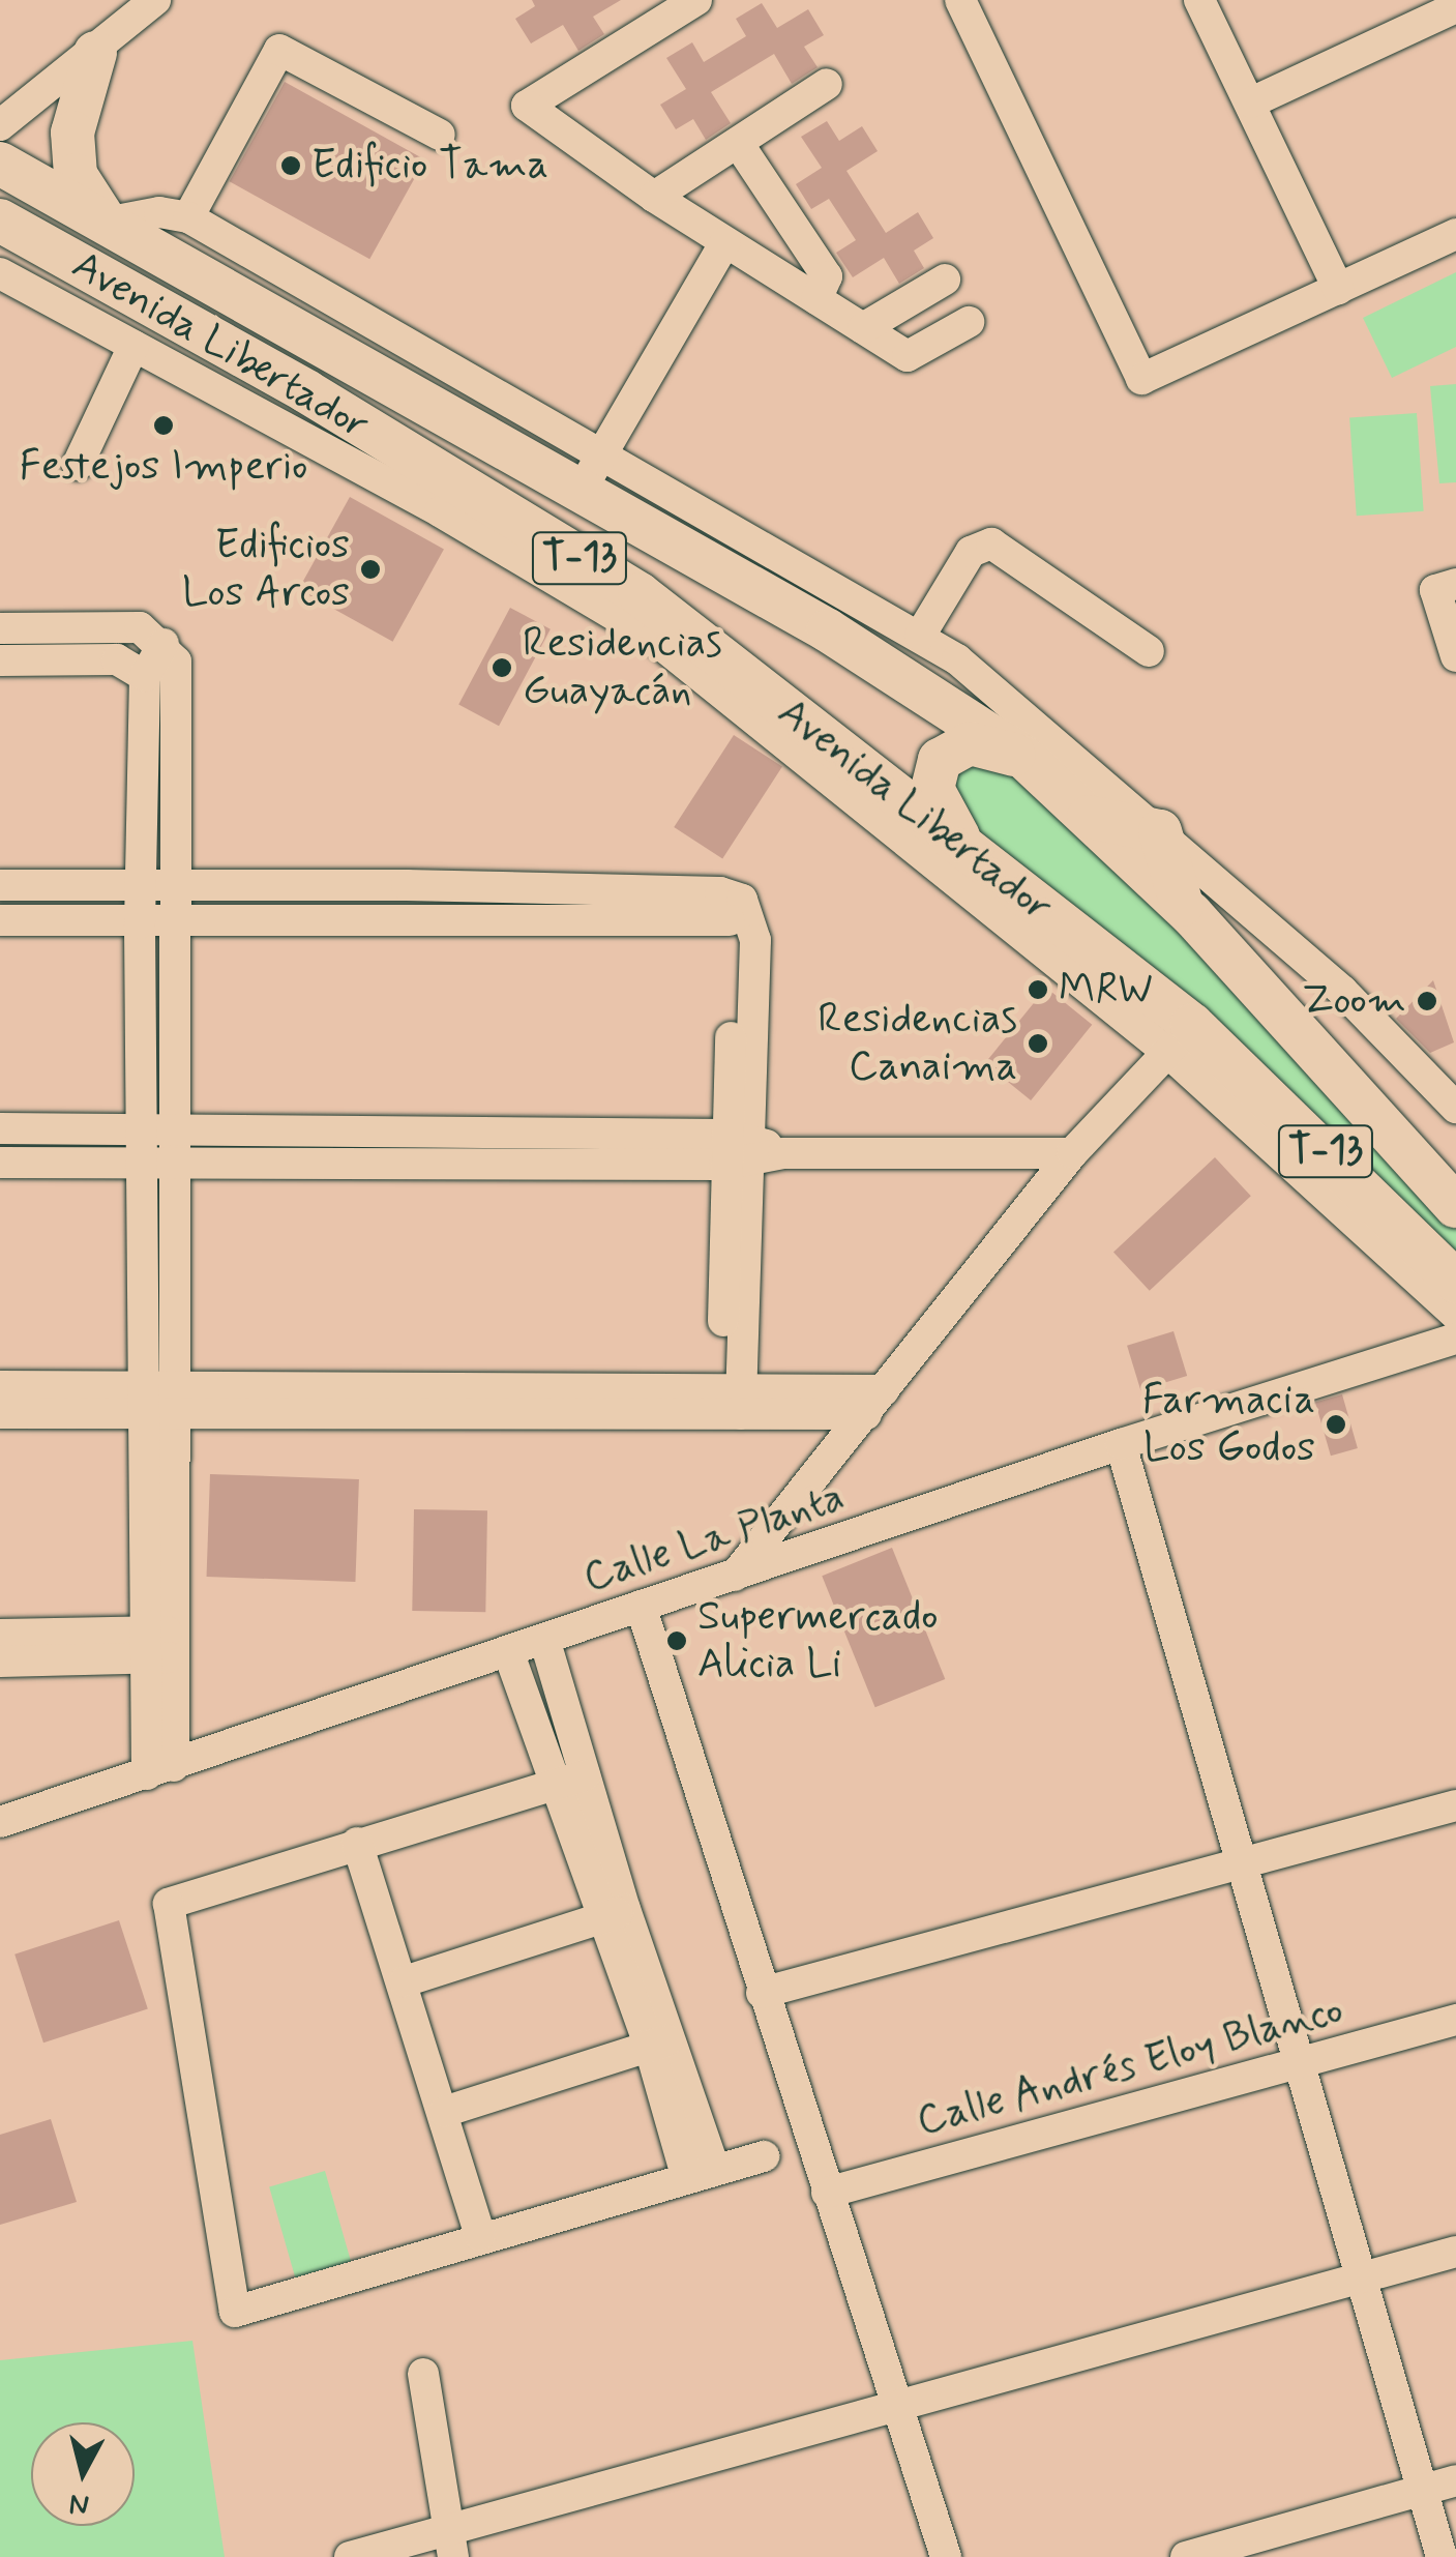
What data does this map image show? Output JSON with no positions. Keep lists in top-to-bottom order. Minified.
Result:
{"streets":{"highway":["Avenida Libertador","T-13"],"street":["Calle La Planta","Calle Andrés Eloy Blanco"]},"crossings":[["Avenida Libertador","T-13"]],"places":["Edificio Tama","Festejos Imperio","Edificios Los Arcos","Residencias Guayacán","MRW","Zoom","Residencias Canaima","Farmacia Los Godos","Supermercado Alicia Li"],"north":"bottom"}
